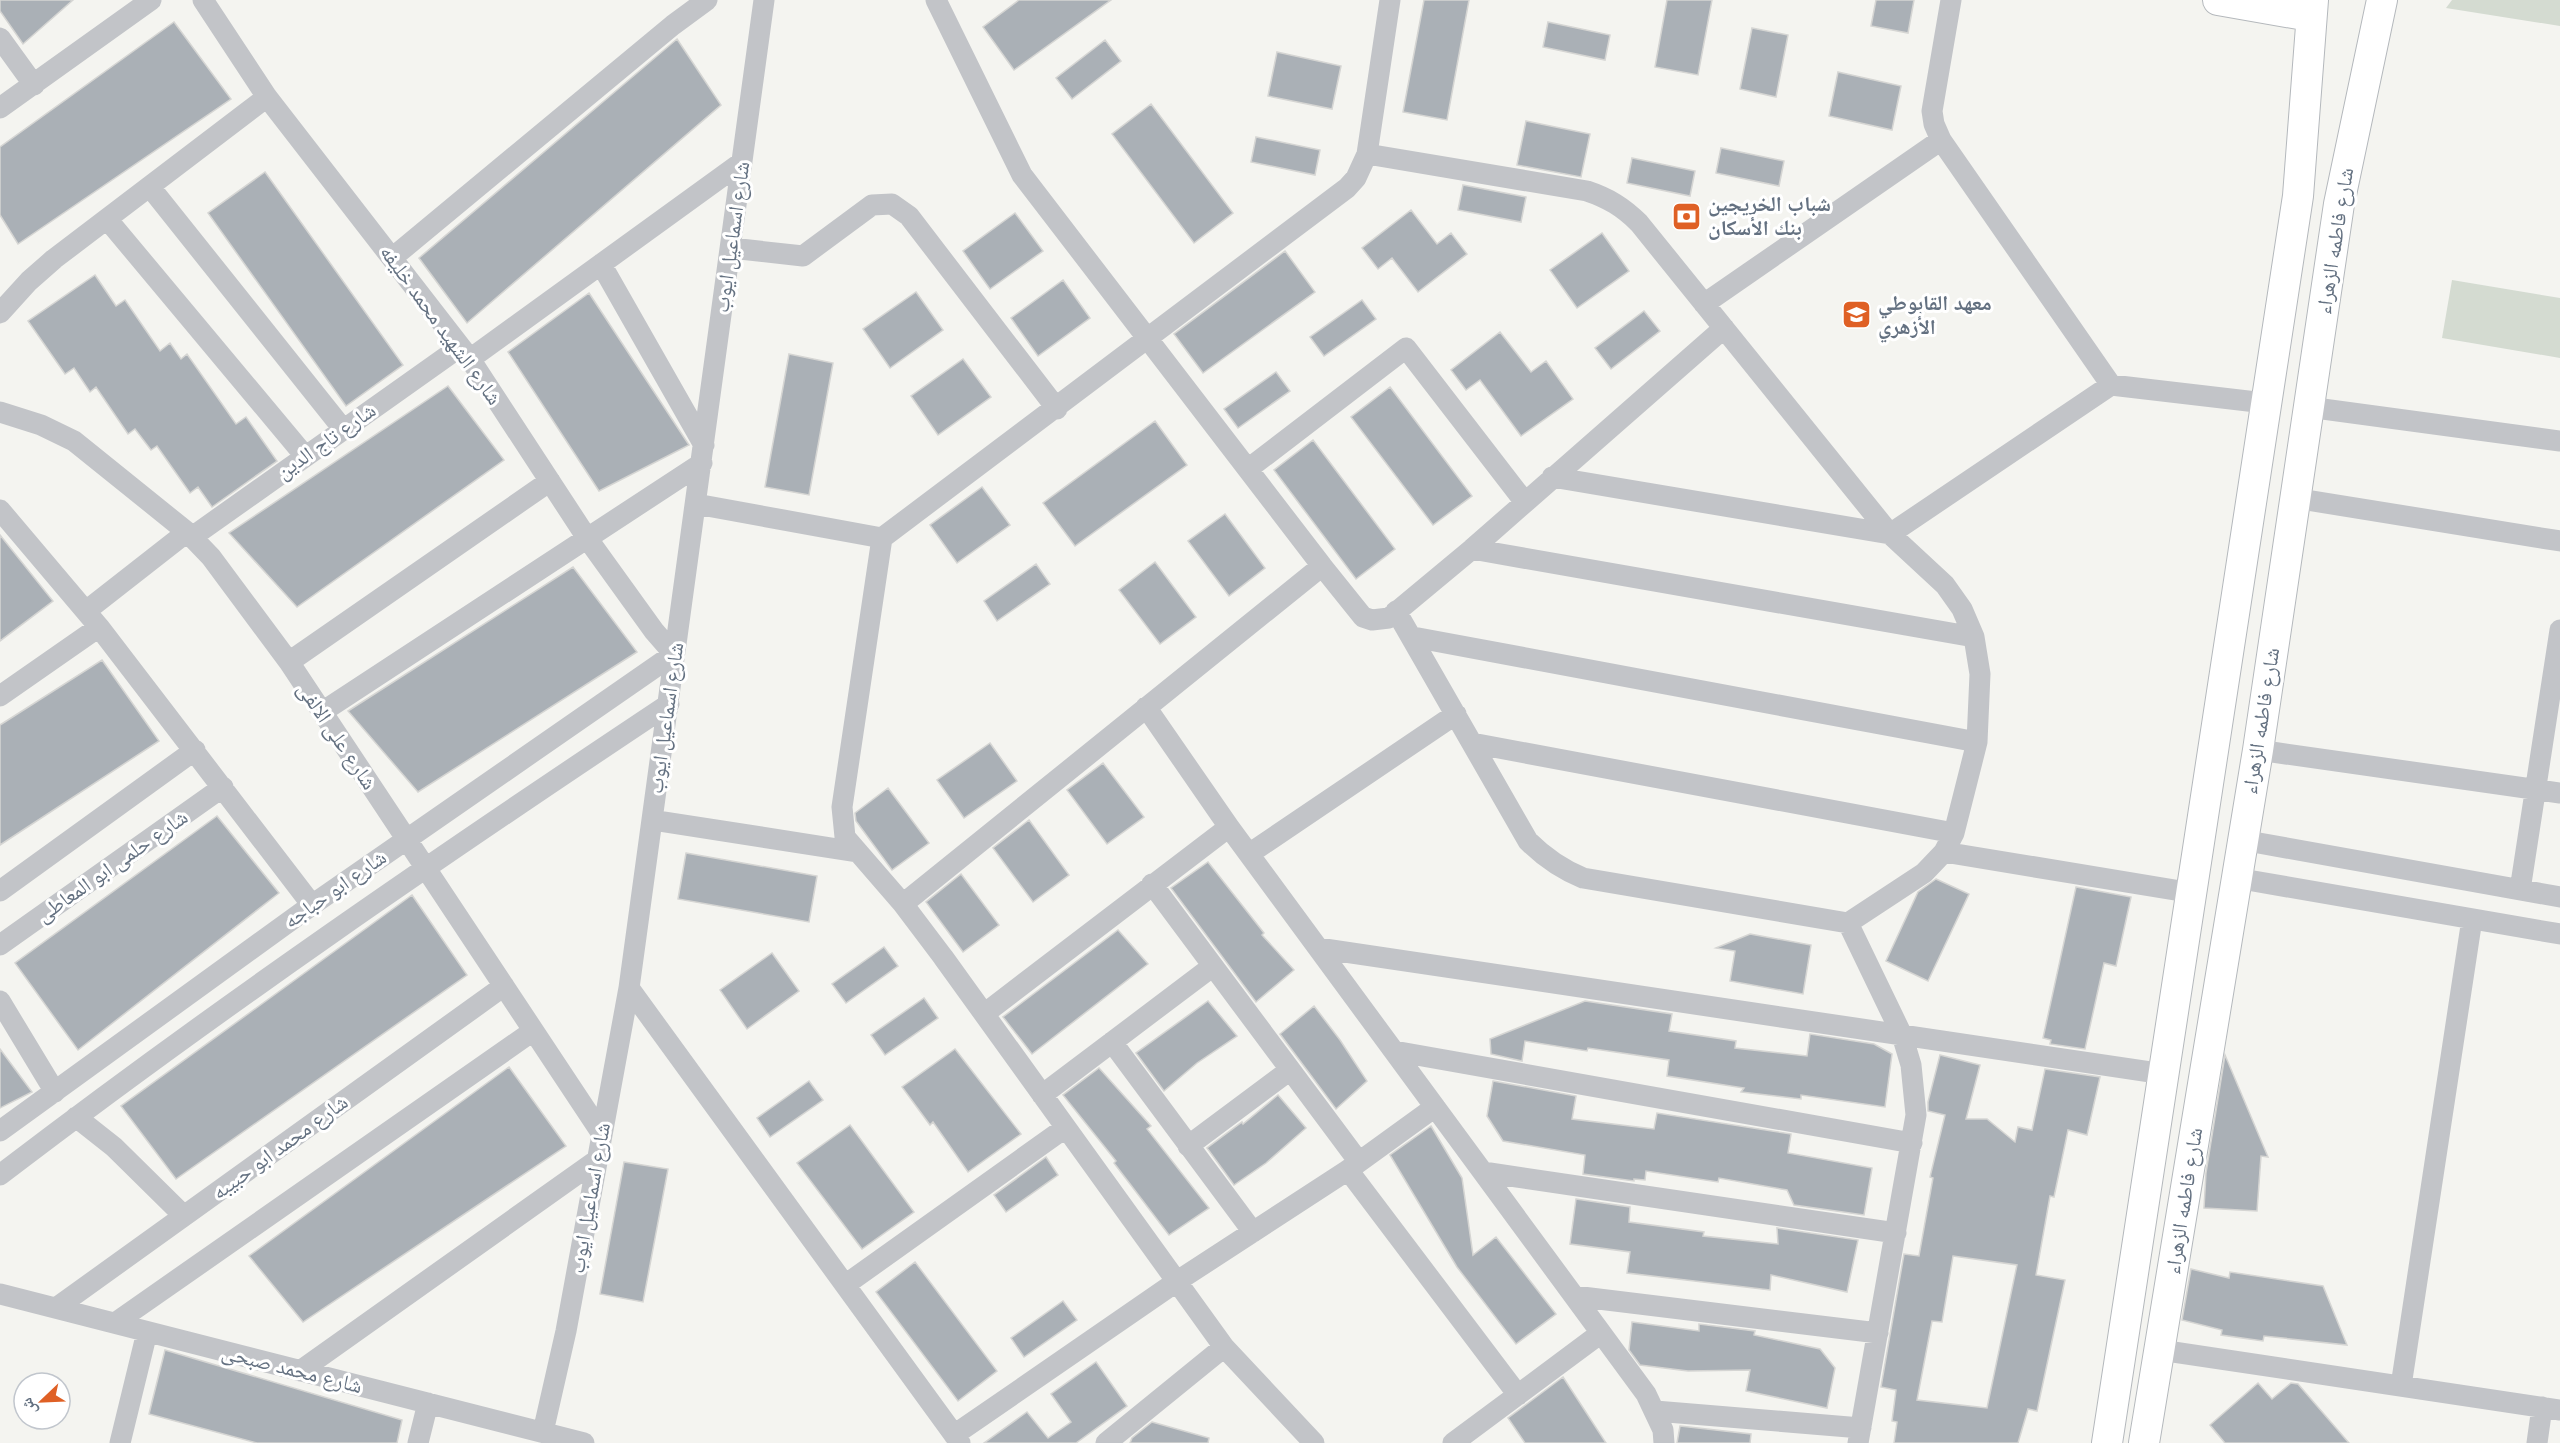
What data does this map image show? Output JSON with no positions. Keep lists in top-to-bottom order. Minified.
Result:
{"streets":{"street":["شارع اسماعيل ايوب","شارع فاطمه الزهراء","شارع الشهيد محمد خليفه","شارع تاج الدين","شارع على الالفى","شارع حلمى ابو المعاطى","شارع ابو حباجه","شارع محمد ابو حبيبه","شارع محمد صبحى"]},"crossings":[["شارع اسماعيل ايوب","شارع الشهيد محمد خليفه"],["شارع اسماعيل ايوب","شارع تاج الدين"],["شارع اسماعيل ايوب","شارع على الالفى"],["شارع اسماعيل ايوب","شارع ابو حباجه"],["شارع اسماعيل ايوب","شارع محمد صبحى"],["شارع الشهيد محمد خليفه","شارع تاج الدين"],["شارع الشهيد محمد خليفه","شارع ابو حباجه"],["شارع تاج الدين","شارع على الالفى"],["شارع على الالفى","شارع ابو حباجه"],["شارع على الالفى","شارع محمد ابو حبيبه"],["شارع محمد ابو حبيبه","شارع محمد صبحى"]],"places":{"bank":["شباب الخريجين بنك الأسكان"],"school or university":["معهد القابوطي الأزهري"]},"north":"bottom left"}
